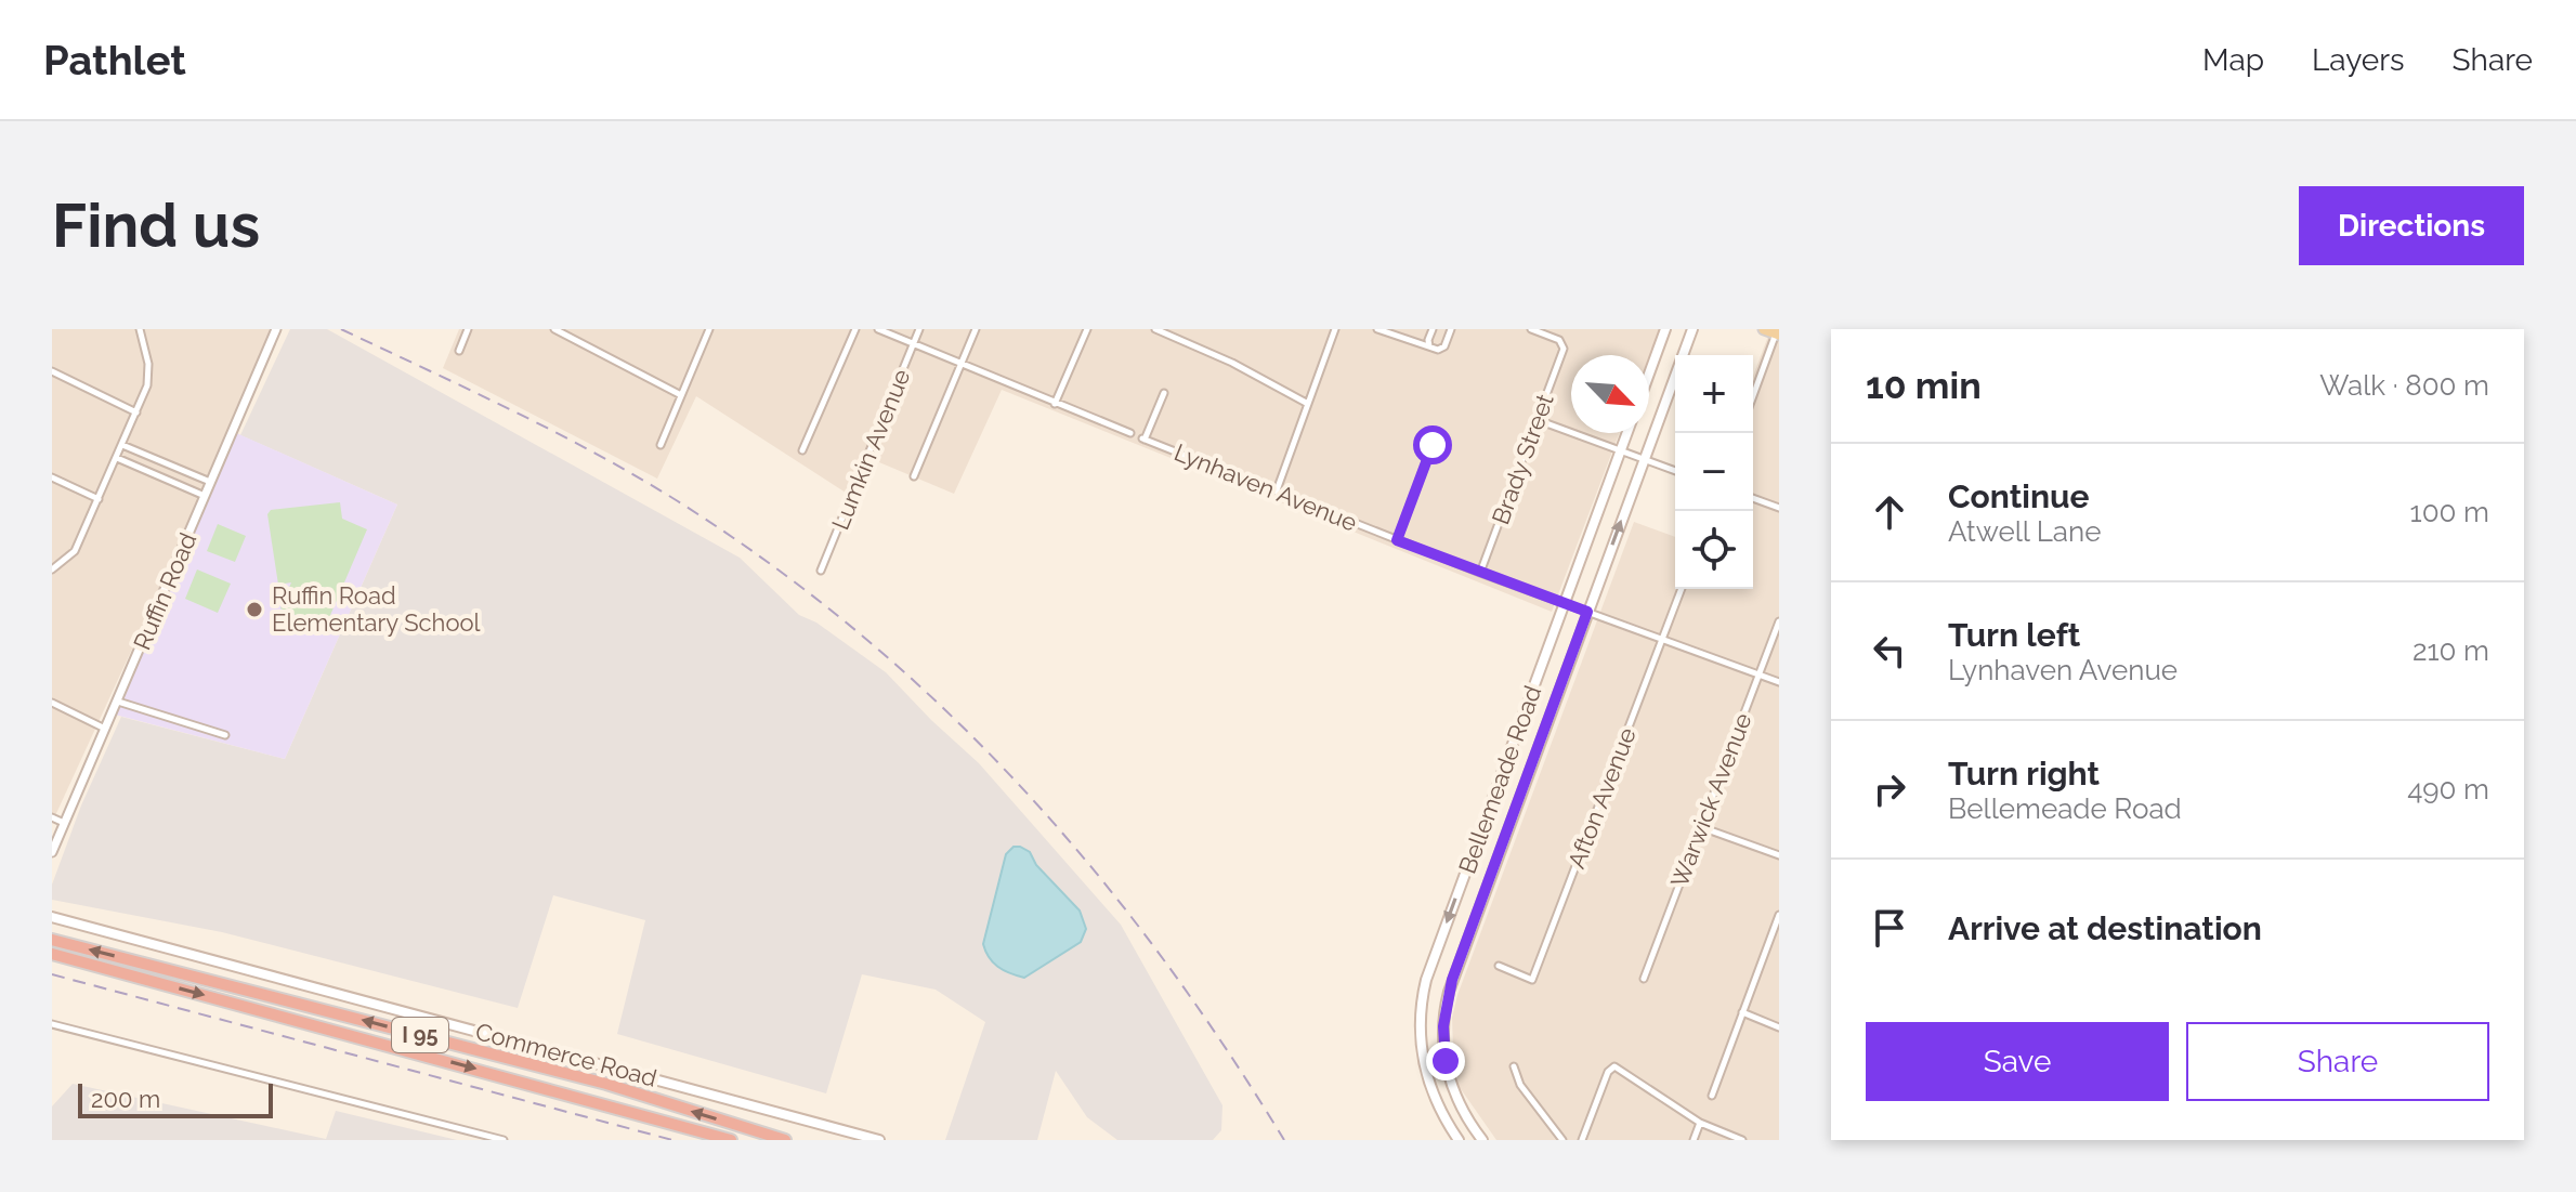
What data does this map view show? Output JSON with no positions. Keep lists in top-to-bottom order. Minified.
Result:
{"streets":{"highway":["I 95"],"main road":["Bellemeade Road","Commerce Road"],"street":["Lumkin Avenue","Brady Street","Lynhaven Avenue","Ruffin Road","Afton Avenue","Warwick Avenue"]},"crossings":[["Brady Street","Lynhaven Avenue"],["Lynhaven Avenue","Bellemeade Road"],["Lynhaven Avenue","Afton Avenue"],["Lynhaven Avenue","Warwick Avenue"]],"places":["Ruffin Road Elementary School"],"scale_bar":"200 m","north":"bottom right","page":{"header":"Pathlet","nav":["Map","Layers","Share"],"buttons":["Directions",["Save","Share"]],"title":"Find us","heading":["10 min","Walk · 800 m"],"map_buttons":["+","−"],"list":[["Continue","Atwell Lane","100 m"],["Turn left","Lynhaven Avenue","210 m"],["Turn right","Bellemeade Road","490 m"],"Arrive at destination"],"scale":"200 m"}}
